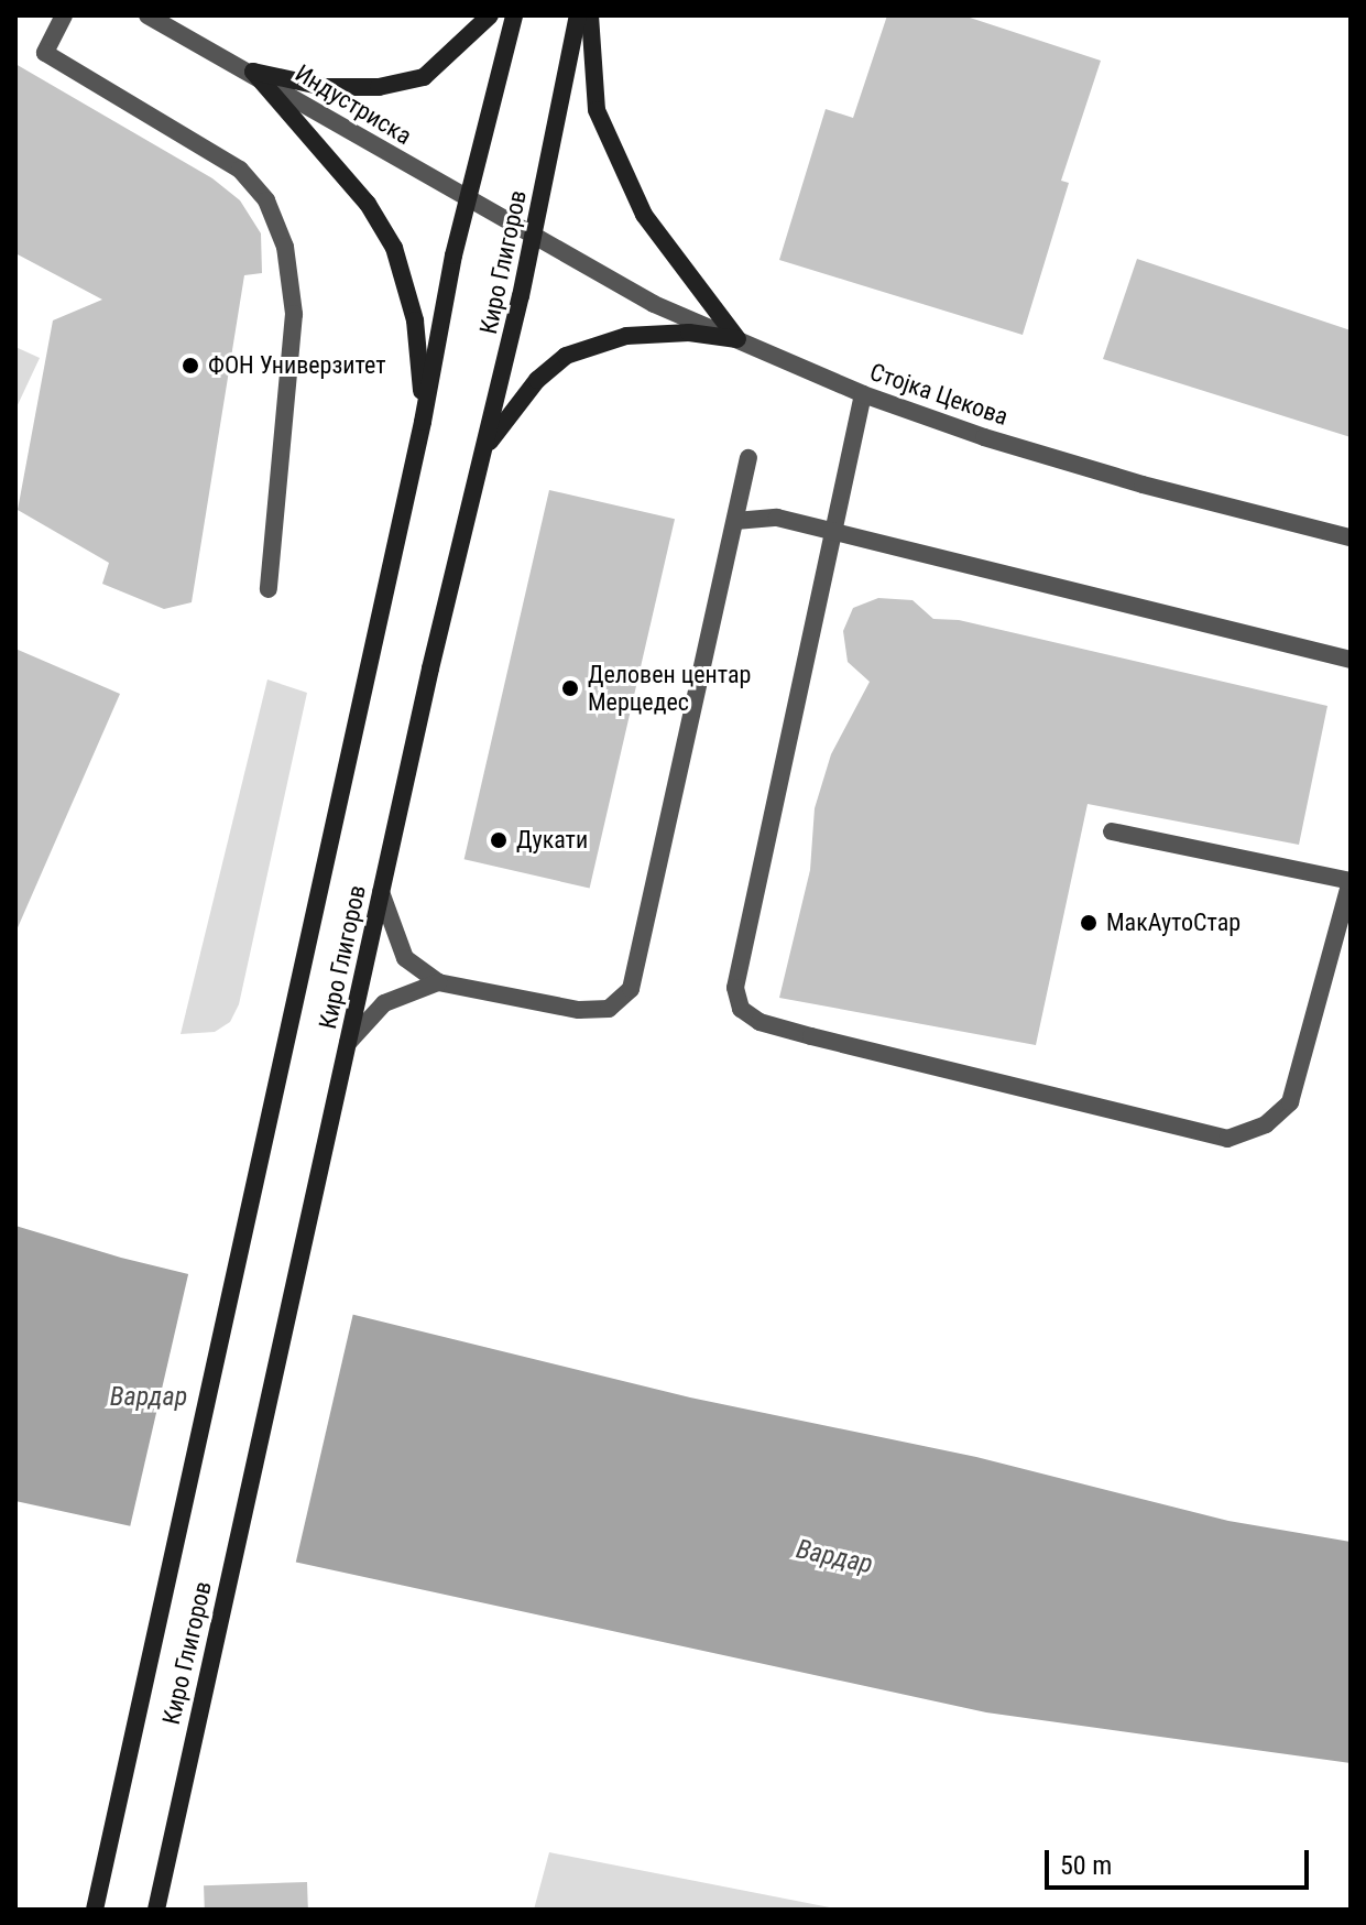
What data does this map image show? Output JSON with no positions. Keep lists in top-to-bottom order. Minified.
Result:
{"streets":{"street":["Индустриска","Киро Глигоров","Стојка Цекова"]},"crossings":[["Индустриска","Киро Глигоров"],["Индустриска","Стојка Цекова"],["Киро Глигоров","Стојка Цекова"]],"water":["Вардар"],"places":["ФОН Универзитет","Деловен центар Мерцедес","Дукати","МакАутоСтар"],"scale_bar":"50 m"}
